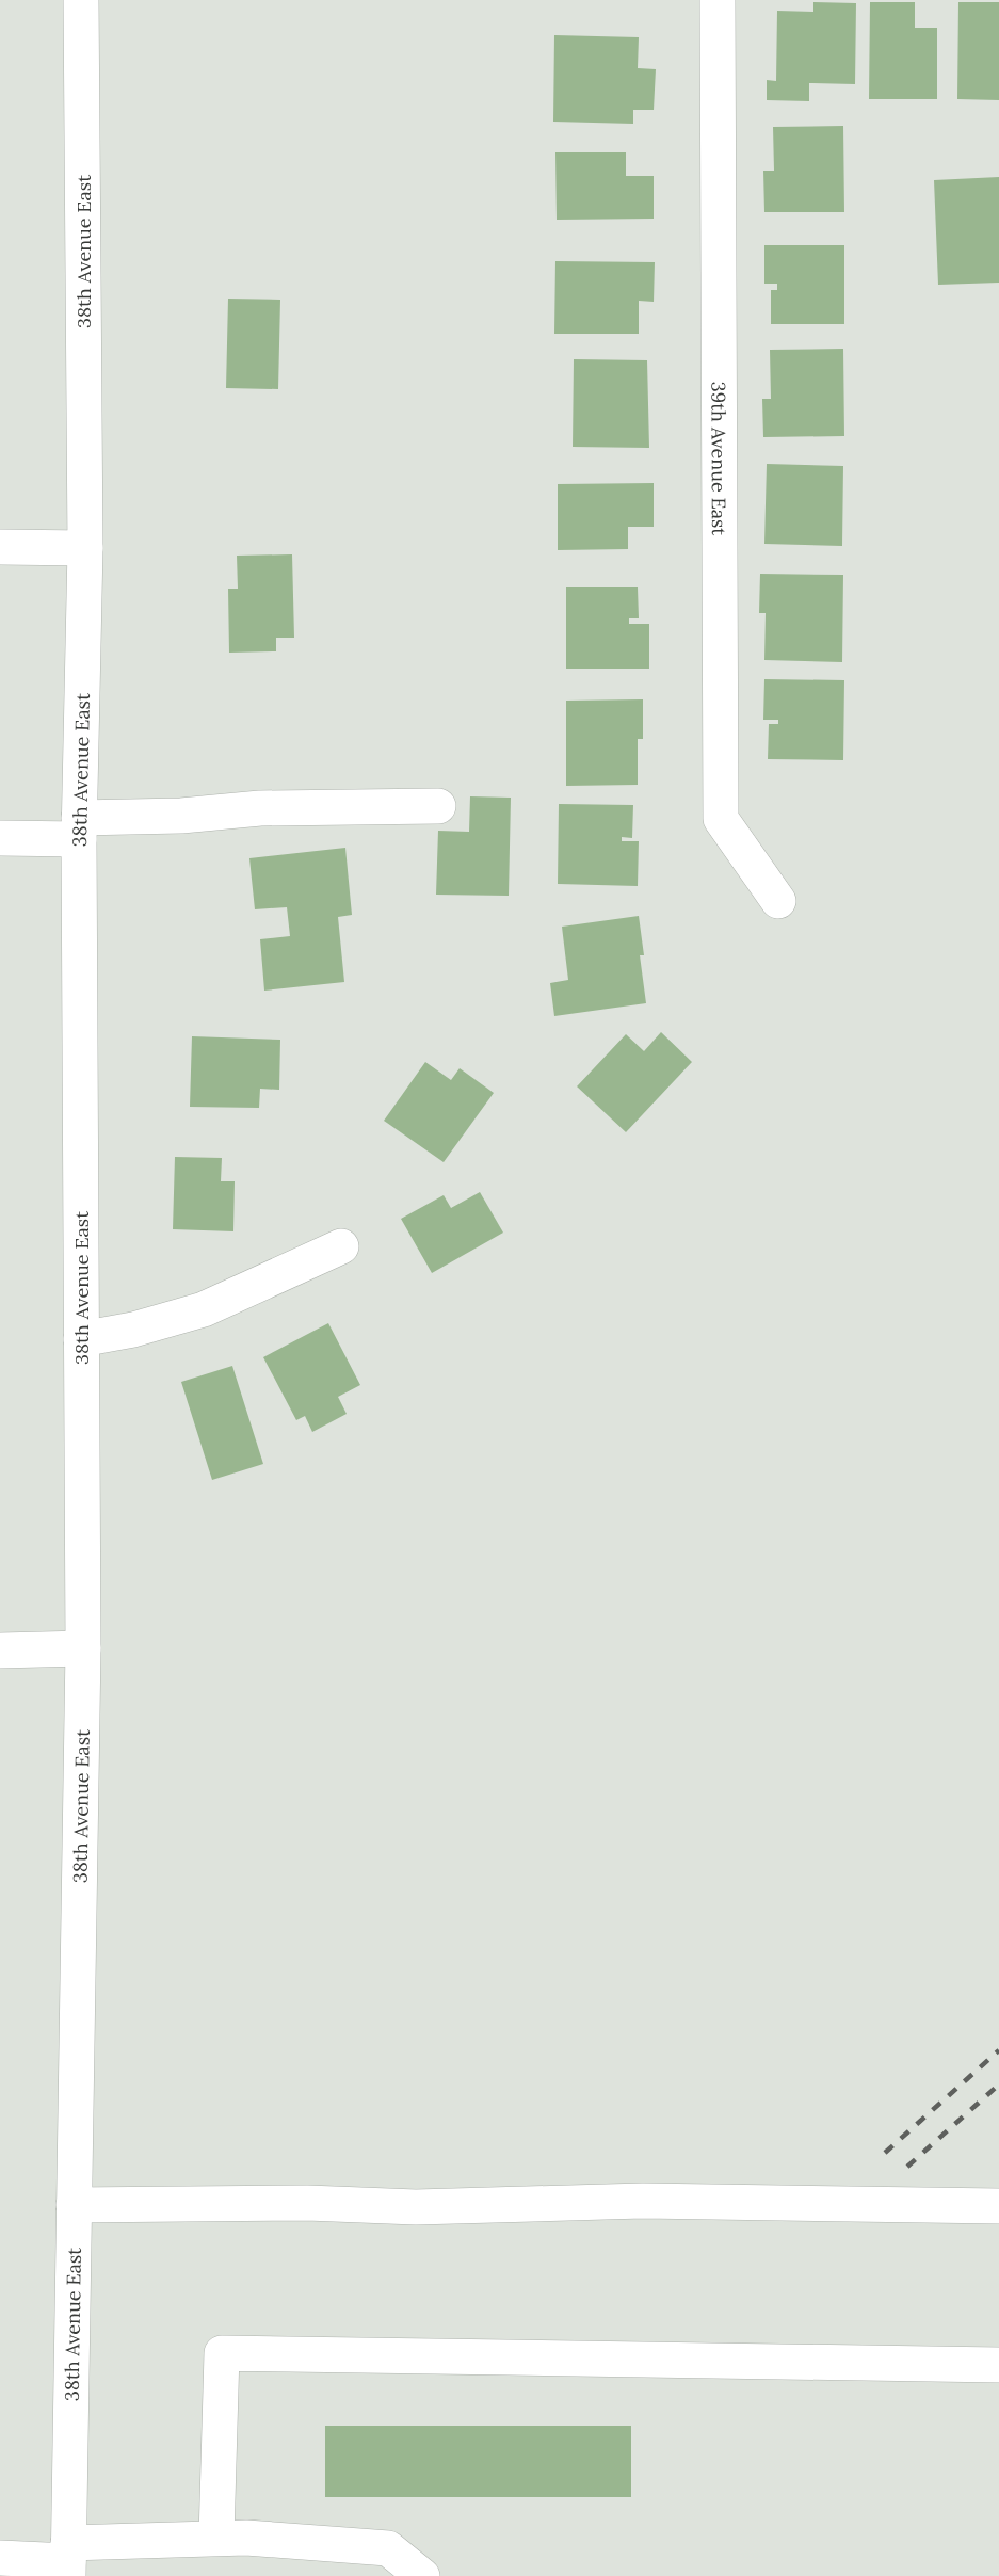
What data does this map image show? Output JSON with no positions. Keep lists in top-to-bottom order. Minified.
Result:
{"streets":{"street":["38th Avenue East","39th Avenue East"]}}
